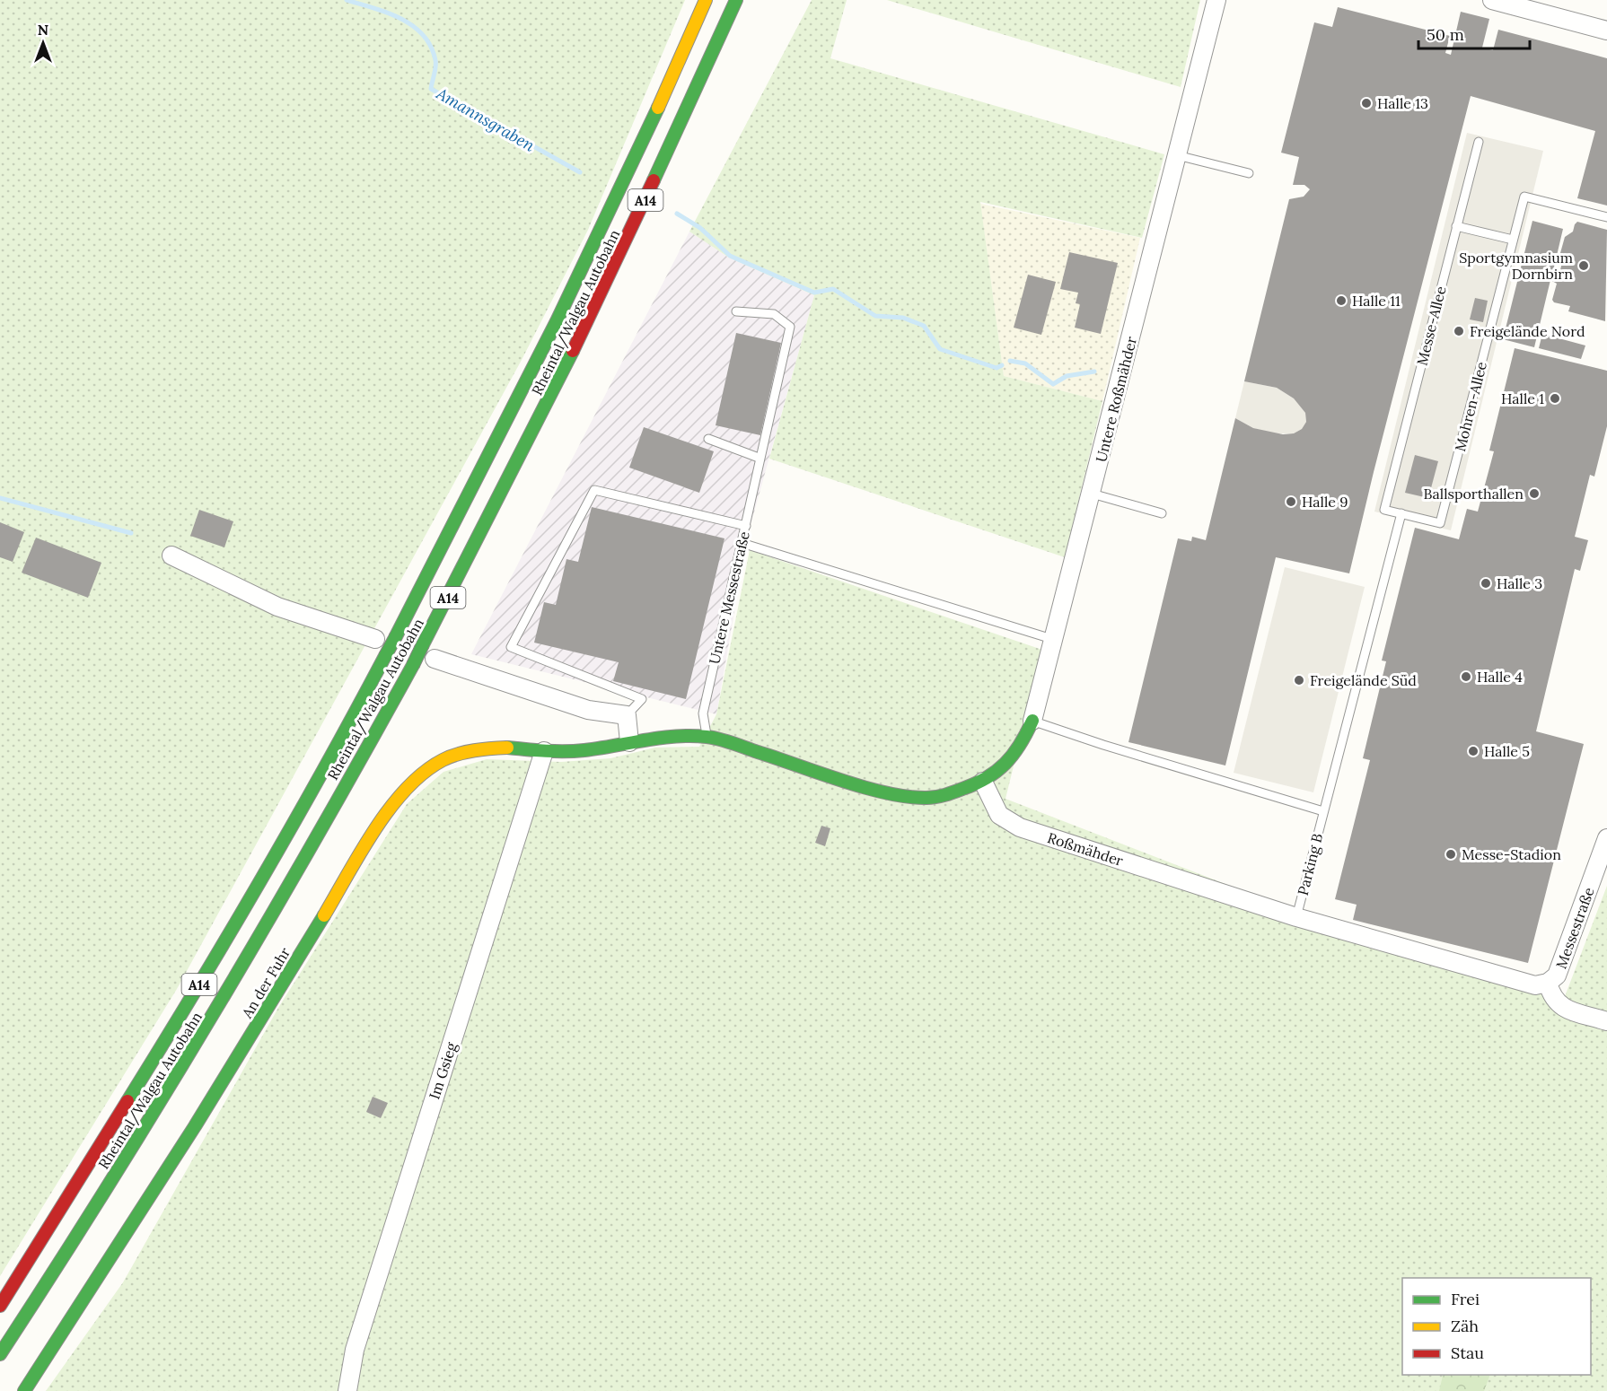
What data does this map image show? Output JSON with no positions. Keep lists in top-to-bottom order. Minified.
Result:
{"streets":{"main road":["A14","Rheintal/Walgau Autobahn","Untere Roßmähder","An der Fuhr"],"street":["Roßmähder","Messestraße","Im Gsieg"],"lane":["Messe-Allee","Mohren-Allee","Untere Messestraße","Parking B"]},"crossings":[["Messe-Allee","Mohren-Allee"],["Messe-Allee","Parking B"],["Untere Roßmähder","Roßmähder"],["Mohren-Allee","Parking B"],["Roßmähder","Parking B"],["Roßmähder","Messestraße"],["An der Fuhr","Im Gsieg"]],"water":["Amannsgraben"],"places":["Halle 13","Sportgymnasium Dornbirn","Halle 11","Freigelände Nord","Halle 1","Ballsporthallen","Halle 9","Halle 3","Halle 4","Freigelände Süd","Halle 5","Messe-Stadion"],"legend":["Frei","Zäh","Stau"],"scale_bar":"50 m","north":"top"}
